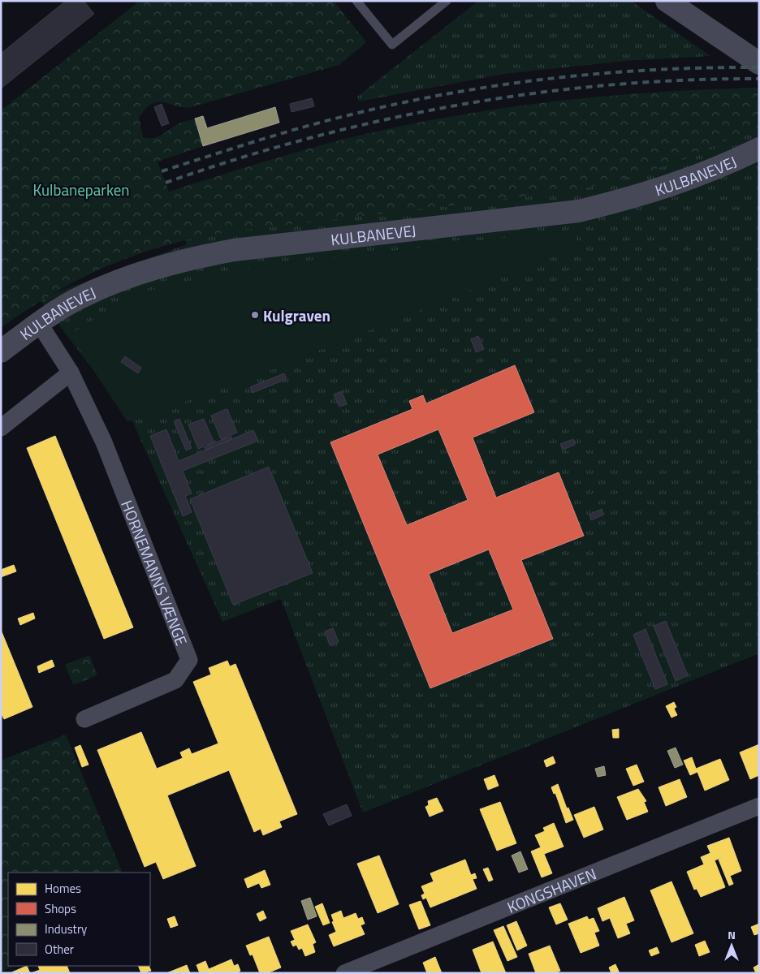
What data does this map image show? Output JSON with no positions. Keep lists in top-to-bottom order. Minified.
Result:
{"streets":{"street":["KULBANEVEJ","HORNEMANNS VÆNGE","KONGSHAVEN"]},"crossings":[["KULBANEVEJ","HORNEMANNS VÆNGE"]],"parks":["Kulbaneparken"],"places":["Kulgraven"],"legend":["Homes","Shops","Industry","Other"],"north":"top"}
